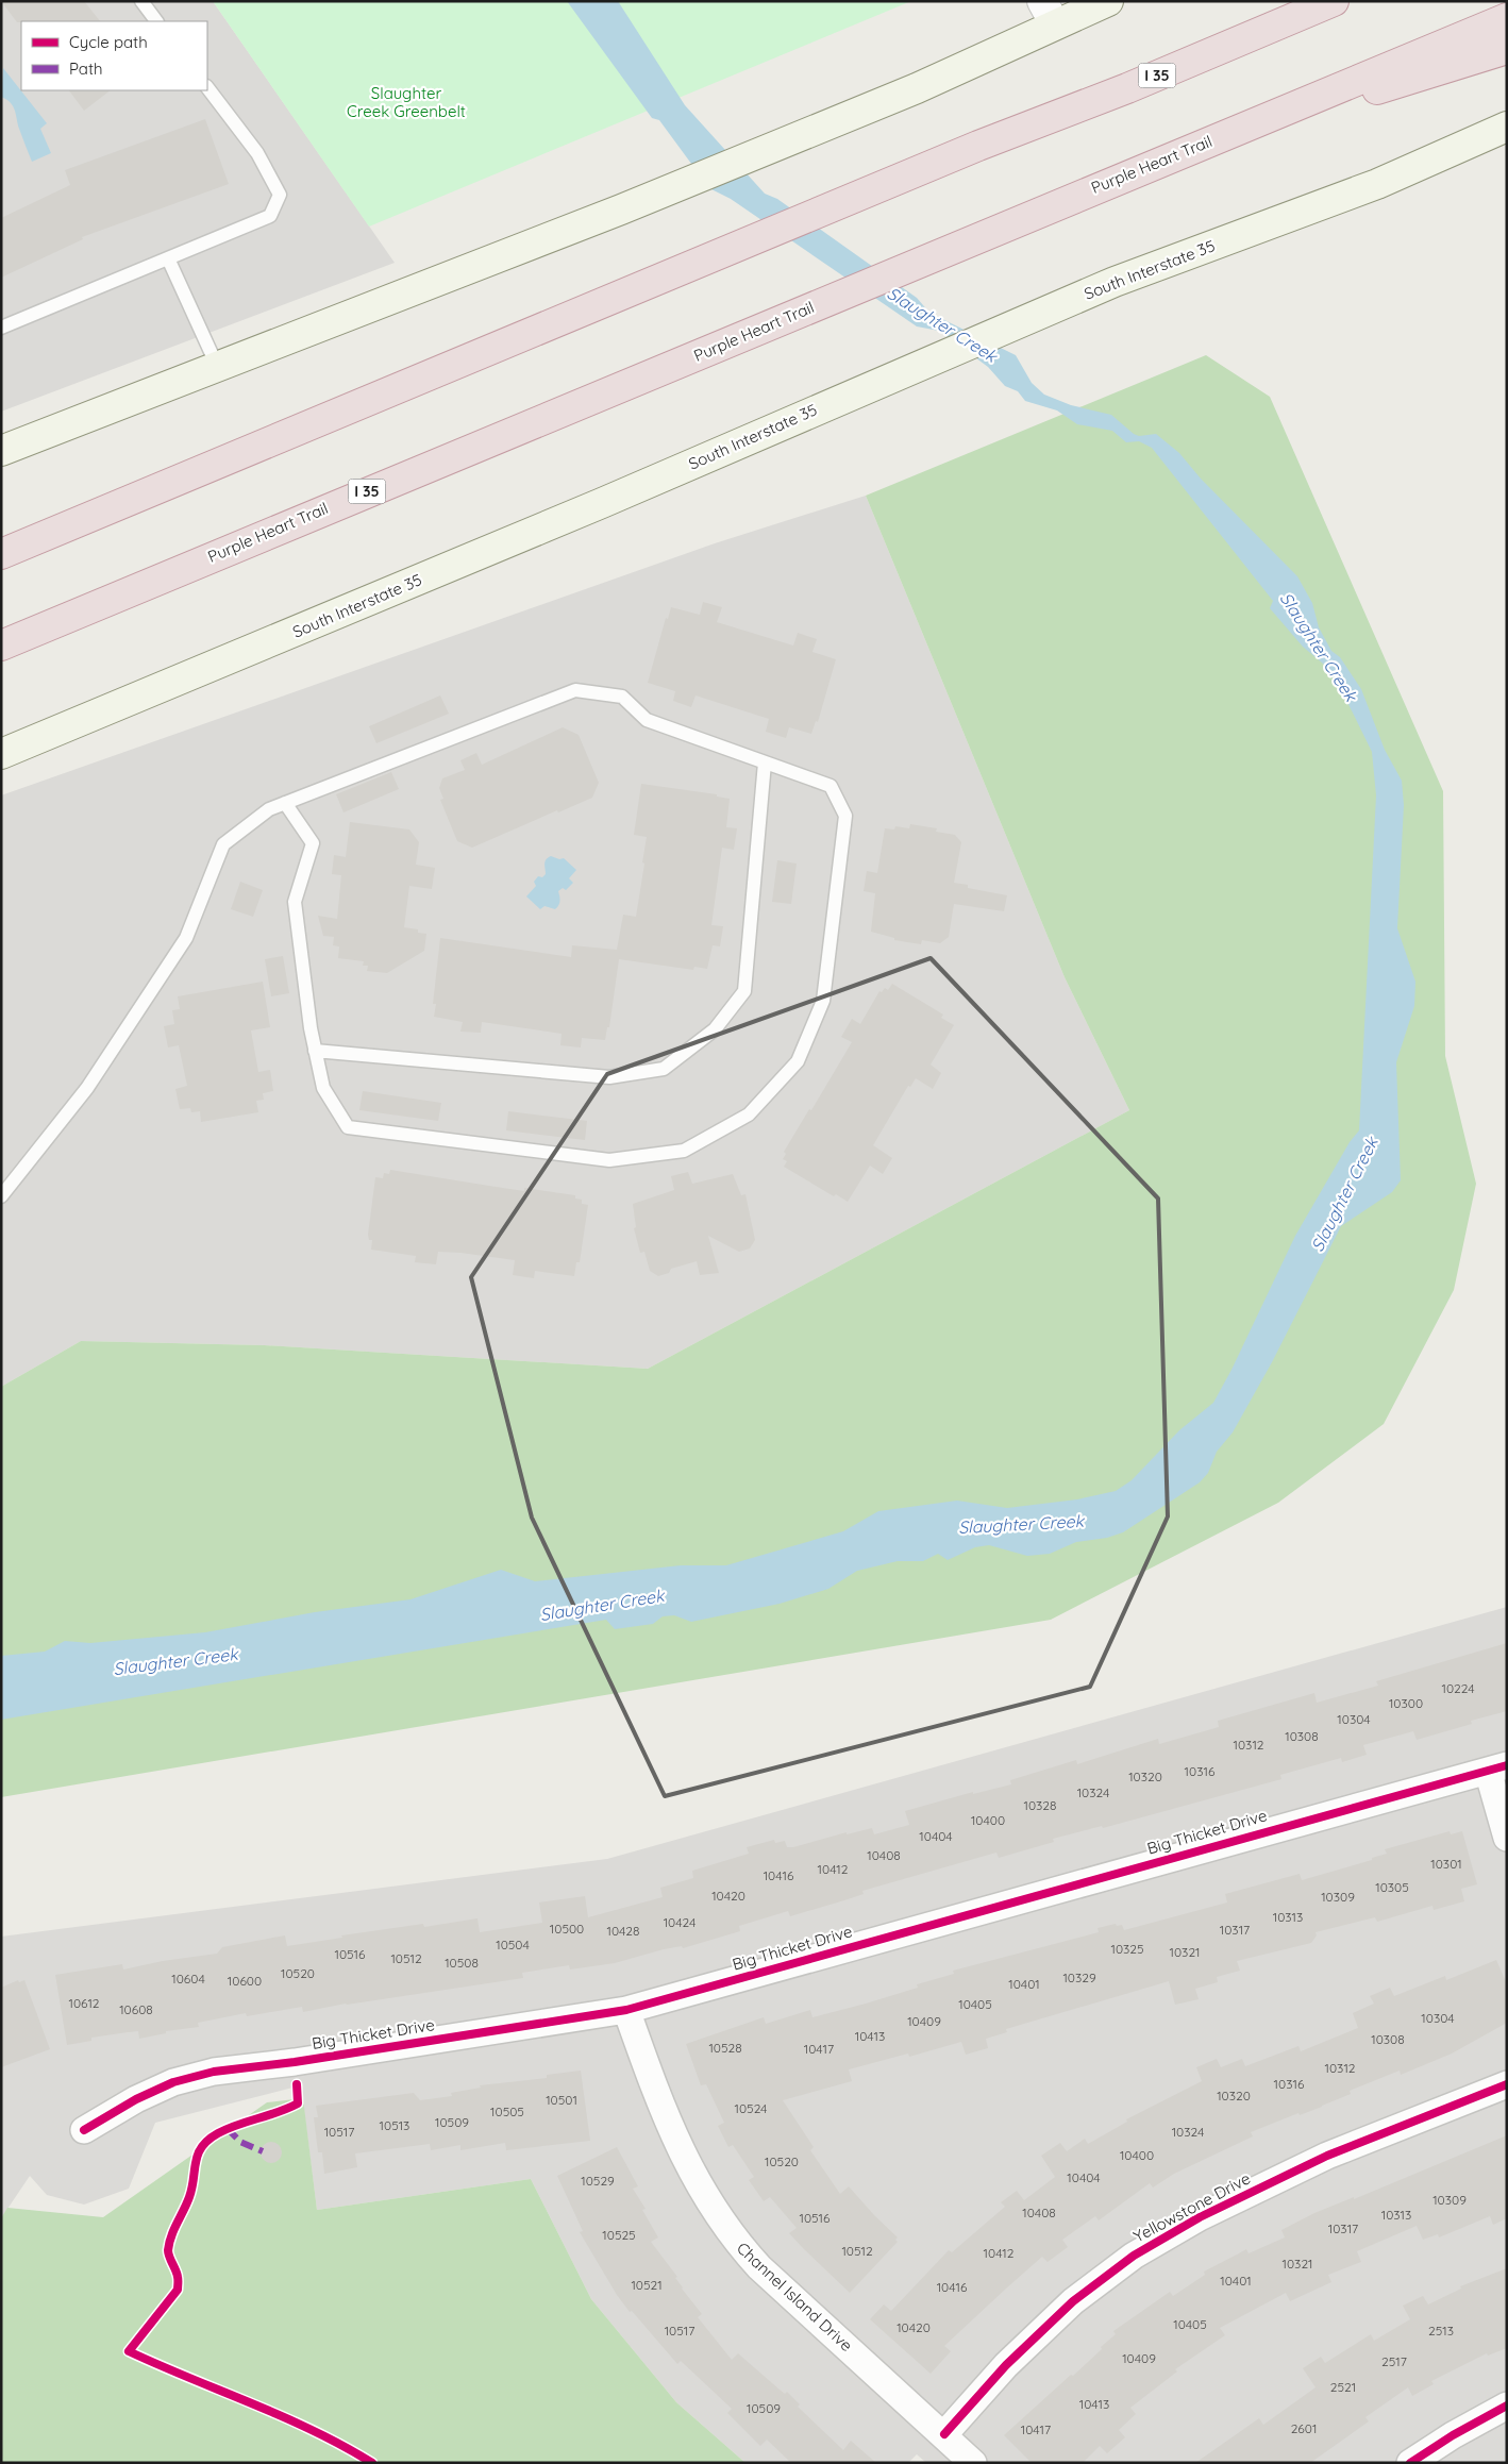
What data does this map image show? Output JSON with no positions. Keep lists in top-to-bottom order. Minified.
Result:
{"streets":{"highway":["I 35","Purple Heart Trail"],"main road":["South Interstate 35"],"street":["Big Thicket Drive","Yellowstone Drive","Channel Island Drive"]},"crossings":[["Big Thicket Drive","Channel Island Drive"],["Yellowstone Drive","Channel Island Drive"]],"water":["Slaughter Creek"],"parks":["Slaughter Creek Greenbelt"],"house_numbers":["10224","10300","10304","10308","10312","10316","10320","10324","10328","10400","10404","10408","10301","10412","10416","10305","10420","10309","10313","10424","10500","10317","10428","10504","10325","10321","10516","10512","10508","10520","10329","10604","10600","10401","10612","10405","10608","10304","10409","10413","10308","10528","10417","10312","10316","10320","10501","10524","10505","10509","10513","10517","10324","10400","10520","10404","10529","10309","10408","10313","10516","10317","10525","10512","10412","10321","10401","10521","10416","10405","10420","10517","2513","10409","2517","2521","10413","10509","2601","10417"],"legend":["Cycle path","Path"]}
